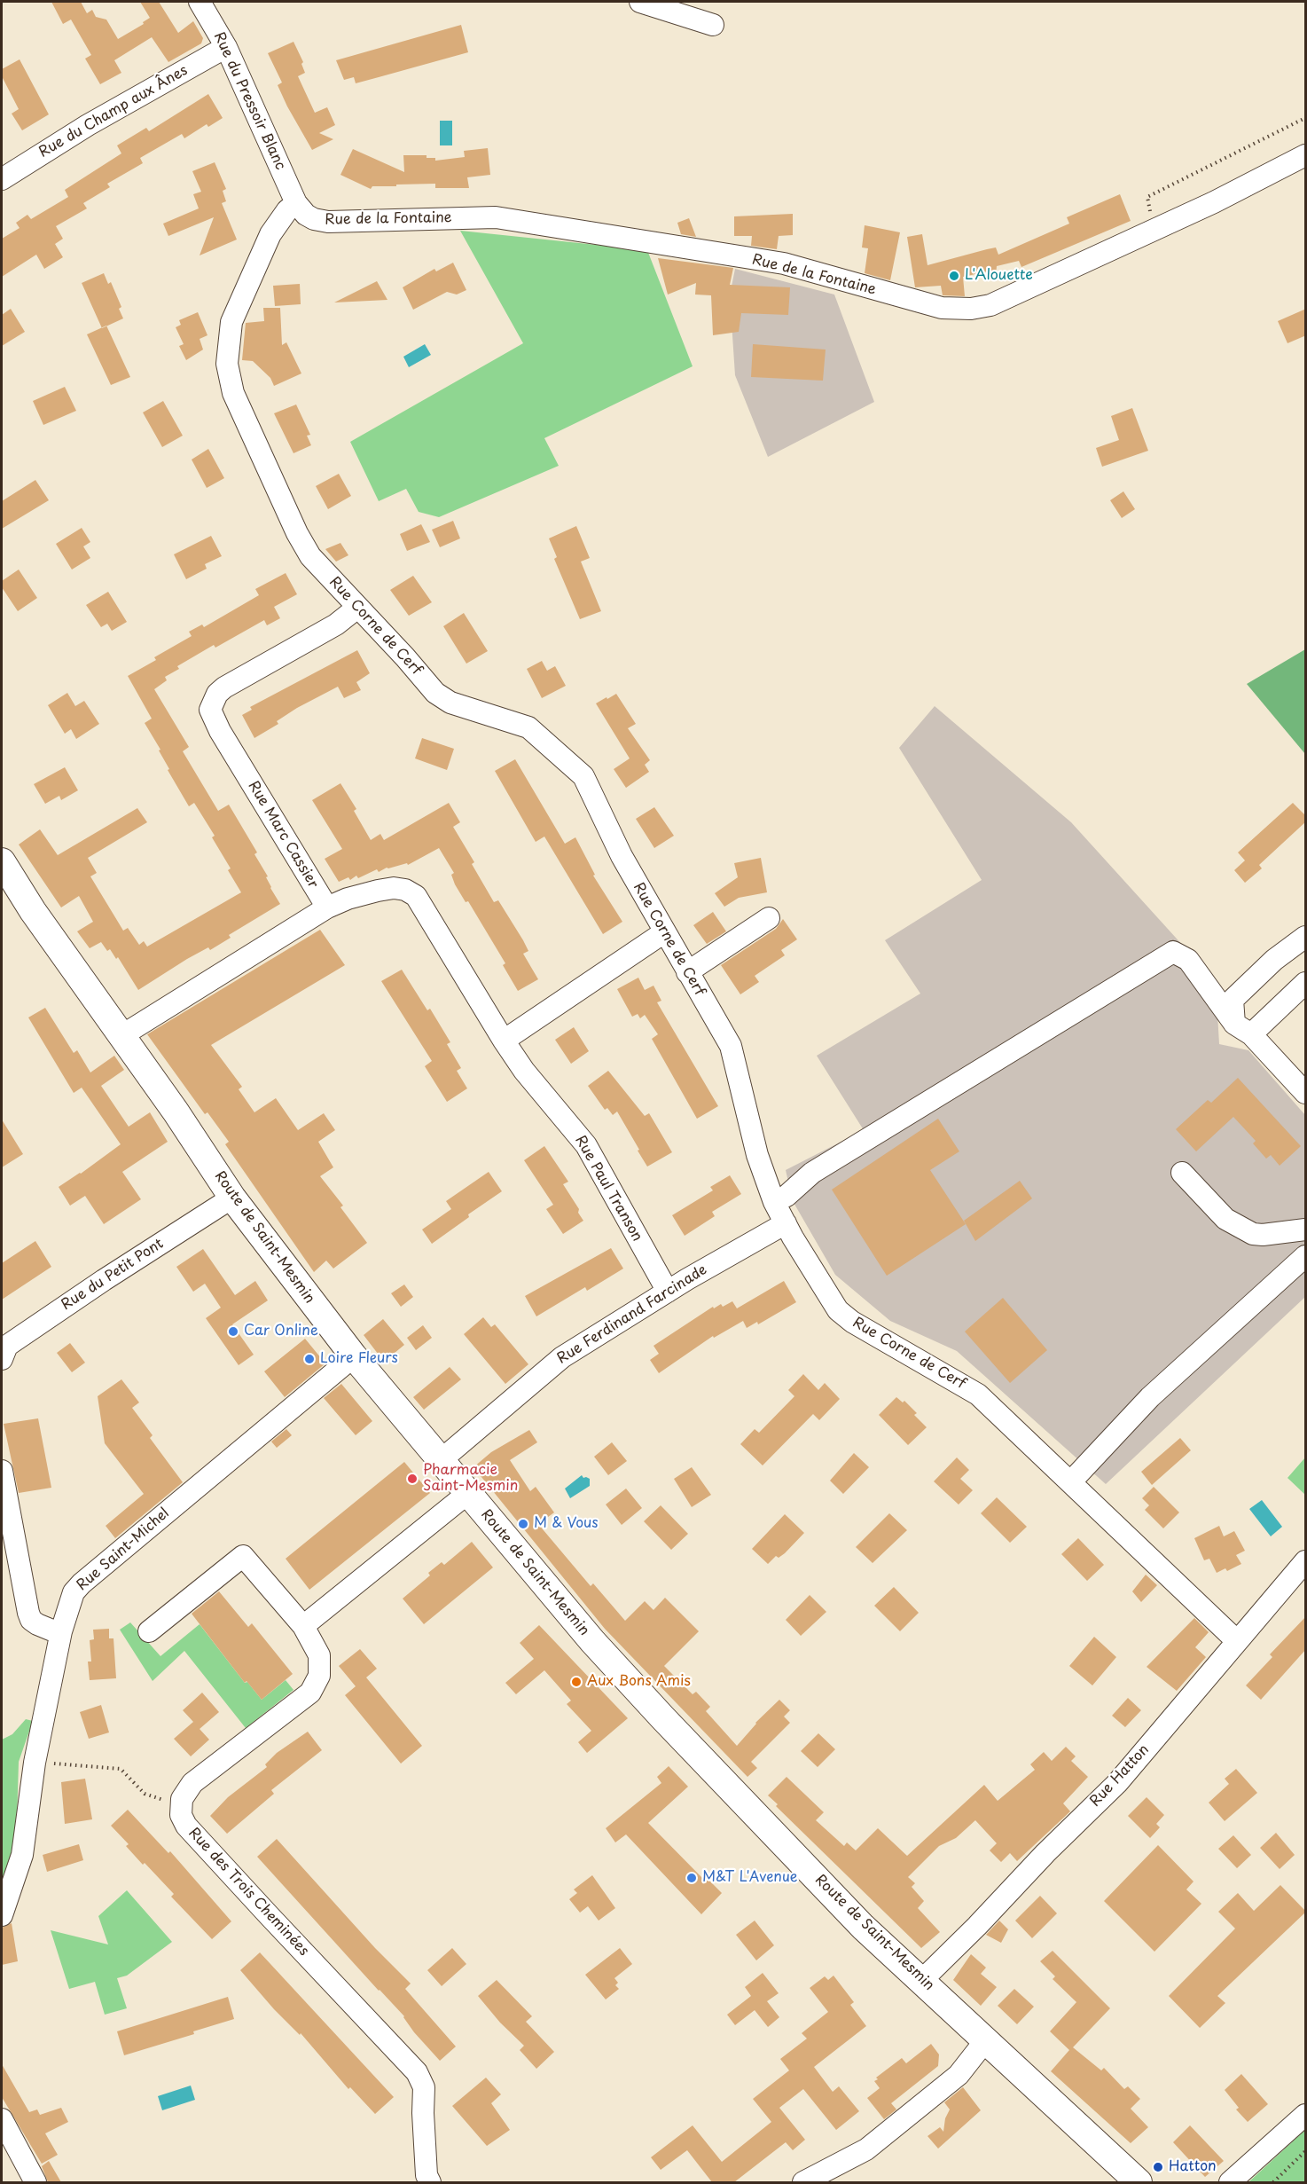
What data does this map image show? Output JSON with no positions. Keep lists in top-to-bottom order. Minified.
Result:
{"streets":{"main road":["Route de Saint-Mesmin"],"street":["Rue du Pressoir Blanc","Rue du Champ aux Ânes","Rue de la Fontaine","Rue Corne de Cerf","Rue Marc Cassier","Rue Paul Transon","Rue du Petit Pont","Rue Ferdinand Farcinade","Rue Saint-Michel","Rue Hatton","Rue des Trois Cheminées"]},"crossings":[["Rue du Pressoir Blanc","Rue du Champ aux Ânes"],["Rue du Pressoir Blanc","Rue de la Fontaine"],["Rue du Pressoir Blanc","Rue Corne de Cerf"],["Rue de la Fontaine","Rue Corne de Cerf"],["Rue Corne de Cerf","Rue Marc Cassier"],["Rue Corne de Cerf","Rue Ferdinand Farcinade"],["Rue Corne de Cerf","Rue Hatton"],["Rue Marc Cassier","Rue Paul Transon"],["Rue Paul Transon","Rue Ferdinand Farcinade"],["Route de Saint-Mesmin","Rue du Petit Pont"],["Route de Saint-Mesmin","Rue Ferdinand Farcinade"],["Route de Saint-Mesmin","Rue Saint-Michel"],["Route de Saint-Mesmin","Rue Hatton"]],"places":["L'Alouette","Car Online","Loire Fleurs","Pharmacie Saint-Mesmin","M & Vous","Aux Bons Amis","M&T L'Avenue","Hatton"]}
